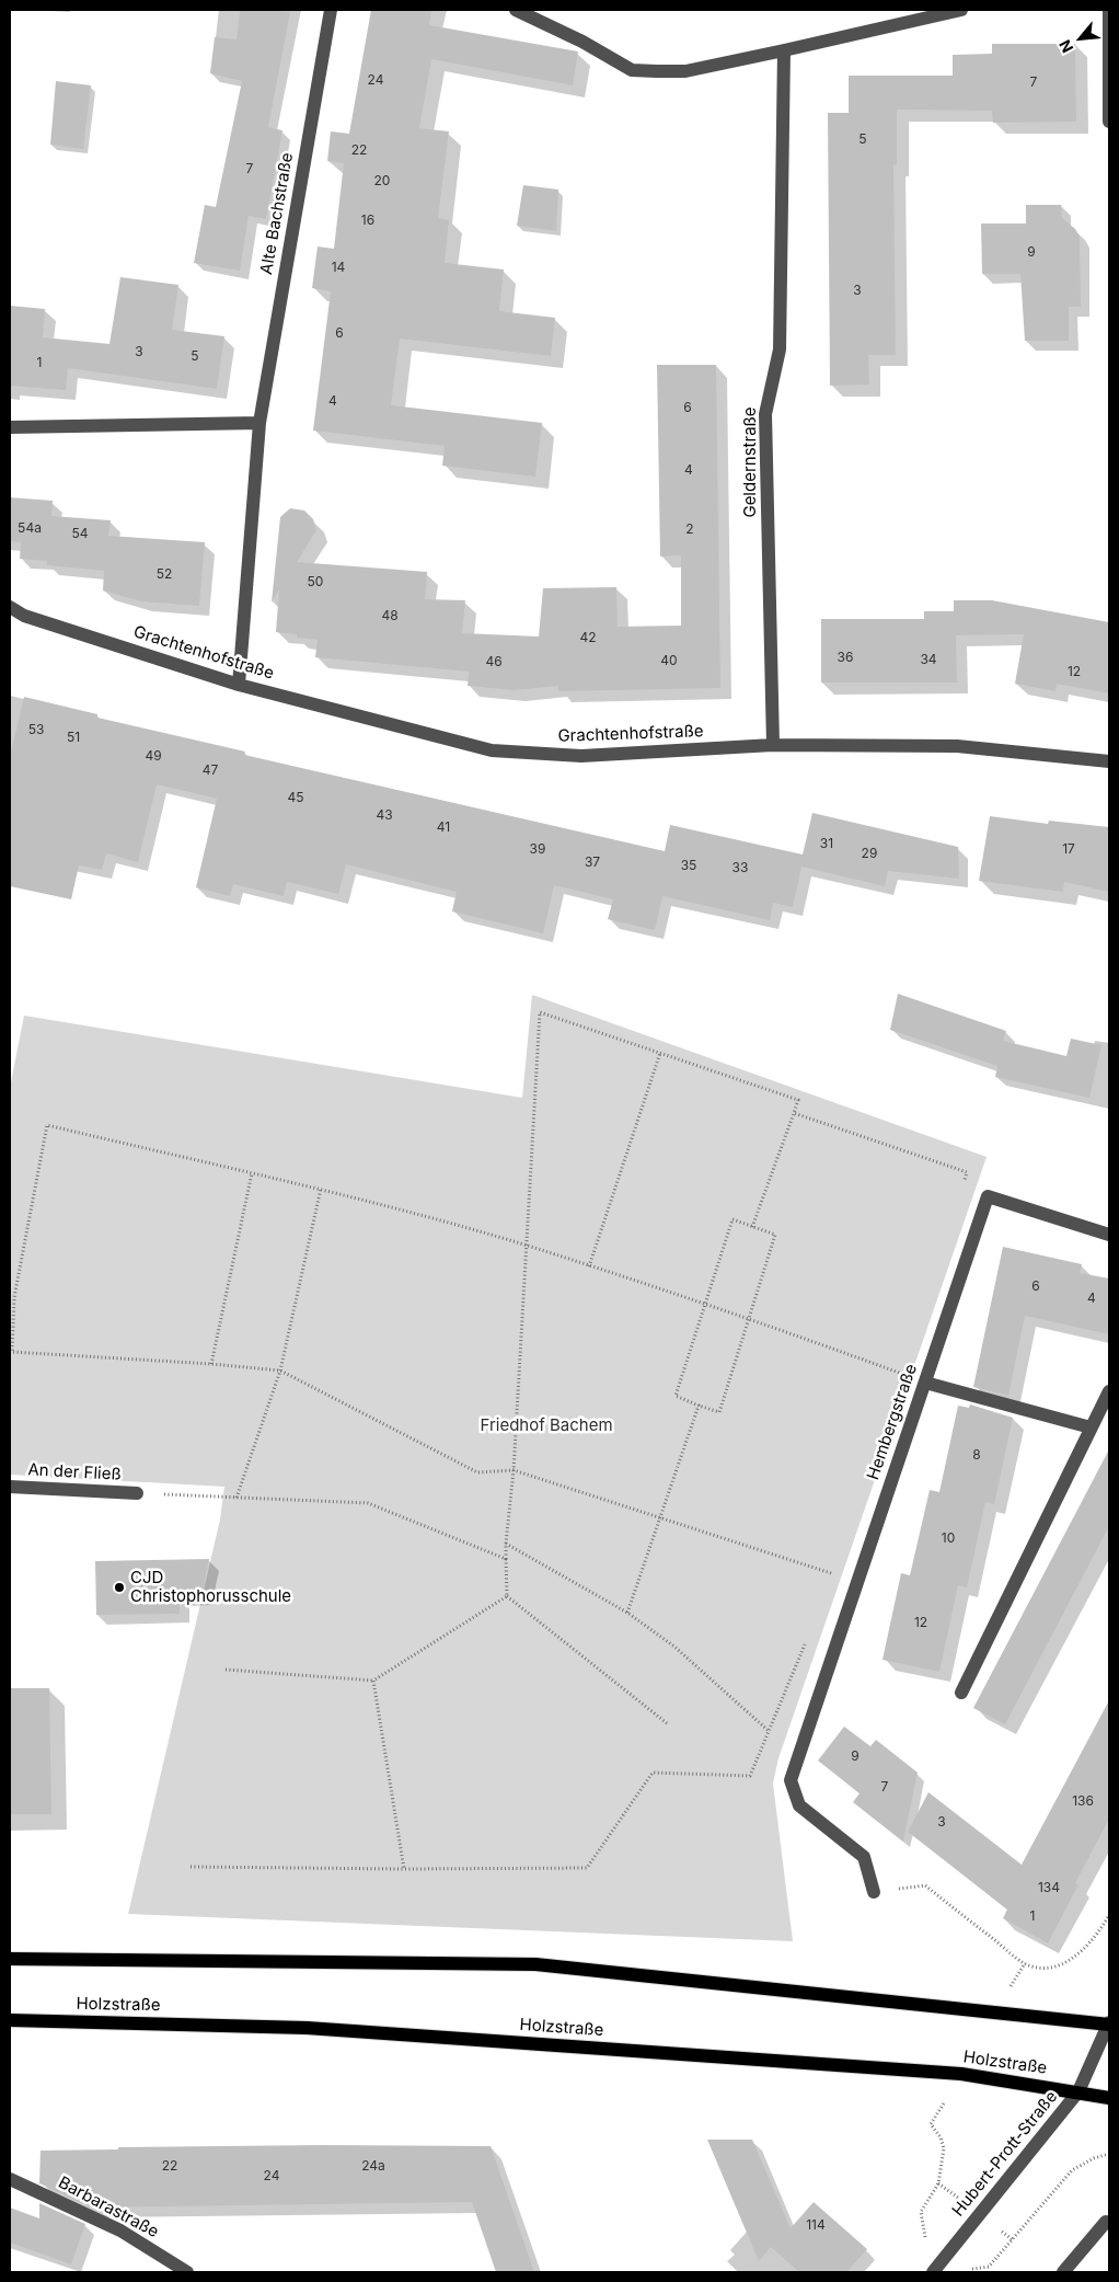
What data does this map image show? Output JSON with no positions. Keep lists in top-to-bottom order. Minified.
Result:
{"streets":{"main road":["Holzstraße"],"street":["Alte Bachstraße","Geldernstraße","Grachtenhofstraße","Hembergstraße","An der Fließ","Hubert-Prott-Straße","Barbarastraße"]},"crossings":[["Alte Bachstraße","Grachtenhofstraße"],["Geldernstraße","Grachtenhofstraße"],["Holzstraße","Hubert-Prott-Straße"]],"parks":["Friedhof Bachem"],"places":["CJD Christophorusschule"],"house_numbers":["24","7","5","22","7","20","16","9","14","3","6","3","5","1","4","6","4","54a","2","54","52","50","48","42","36","34","40","46","12","53","51","49","47","45","43","41","31","39","17","29","37","35","33","6","4","8","10","12","9","7","136","3","134","1","22","24a","24","114"],"north":"bottom left"}
